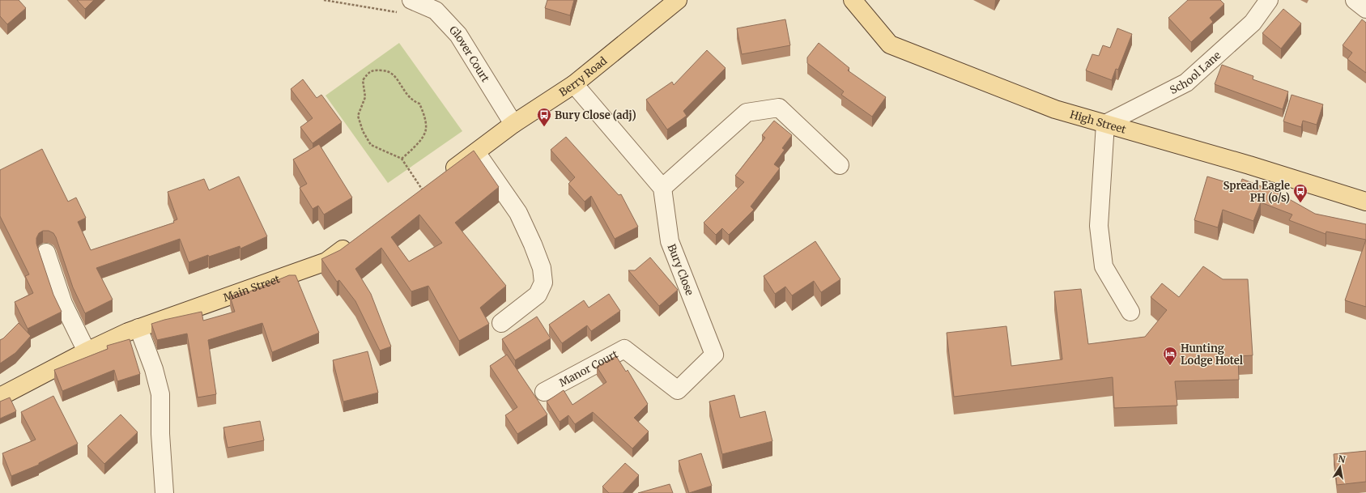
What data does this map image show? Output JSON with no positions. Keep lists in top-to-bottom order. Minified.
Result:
{"streets":{"main road":["Berry Road","High Street","Main Street"],"street":["Glover Court","School Lane","Bury Close","Manor Court"]},"crossings":[["Glover Court","Berry Road"],["School Lane","High Street"],["Bury Close","Manor Court"]],"places":{"bus stop":["Bury Close (adj)","Spread Eagle PH (o/s)"],"hotel":["Hunting Lodge Hotel"]},"north":"top"}
